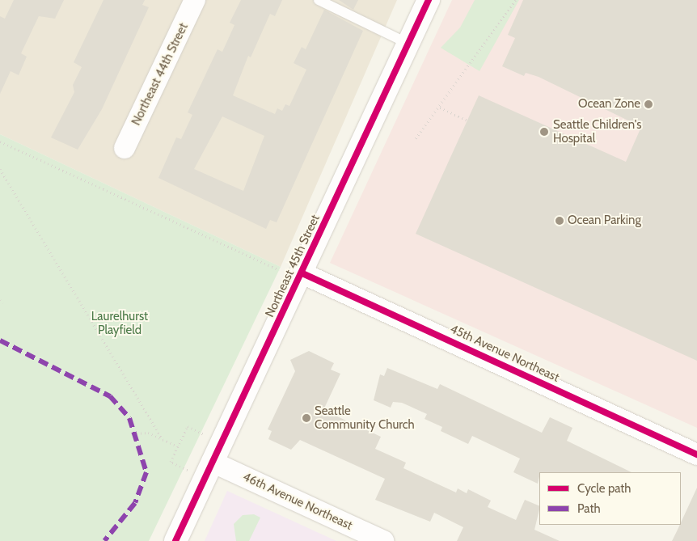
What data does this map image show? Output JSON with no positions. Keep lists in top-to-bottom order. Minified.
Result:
{"streets":{"street":["Northeast 44th Street","Northeast 45th Street","45th Avenue Northeast","46th Avenue Northeast"]},"crossings":[["Northeast 45th Street","45th Avenue Northeast"],["Northeast 45th Street","46th Avenue Northeast"]],"parks":["Laurelhurst Playfield"],"places":["Ocean Zone","Seattle Children's Hospital","Ocean Parking","Seattle Community Church"],"legend":["Cycle path","Path"]}
